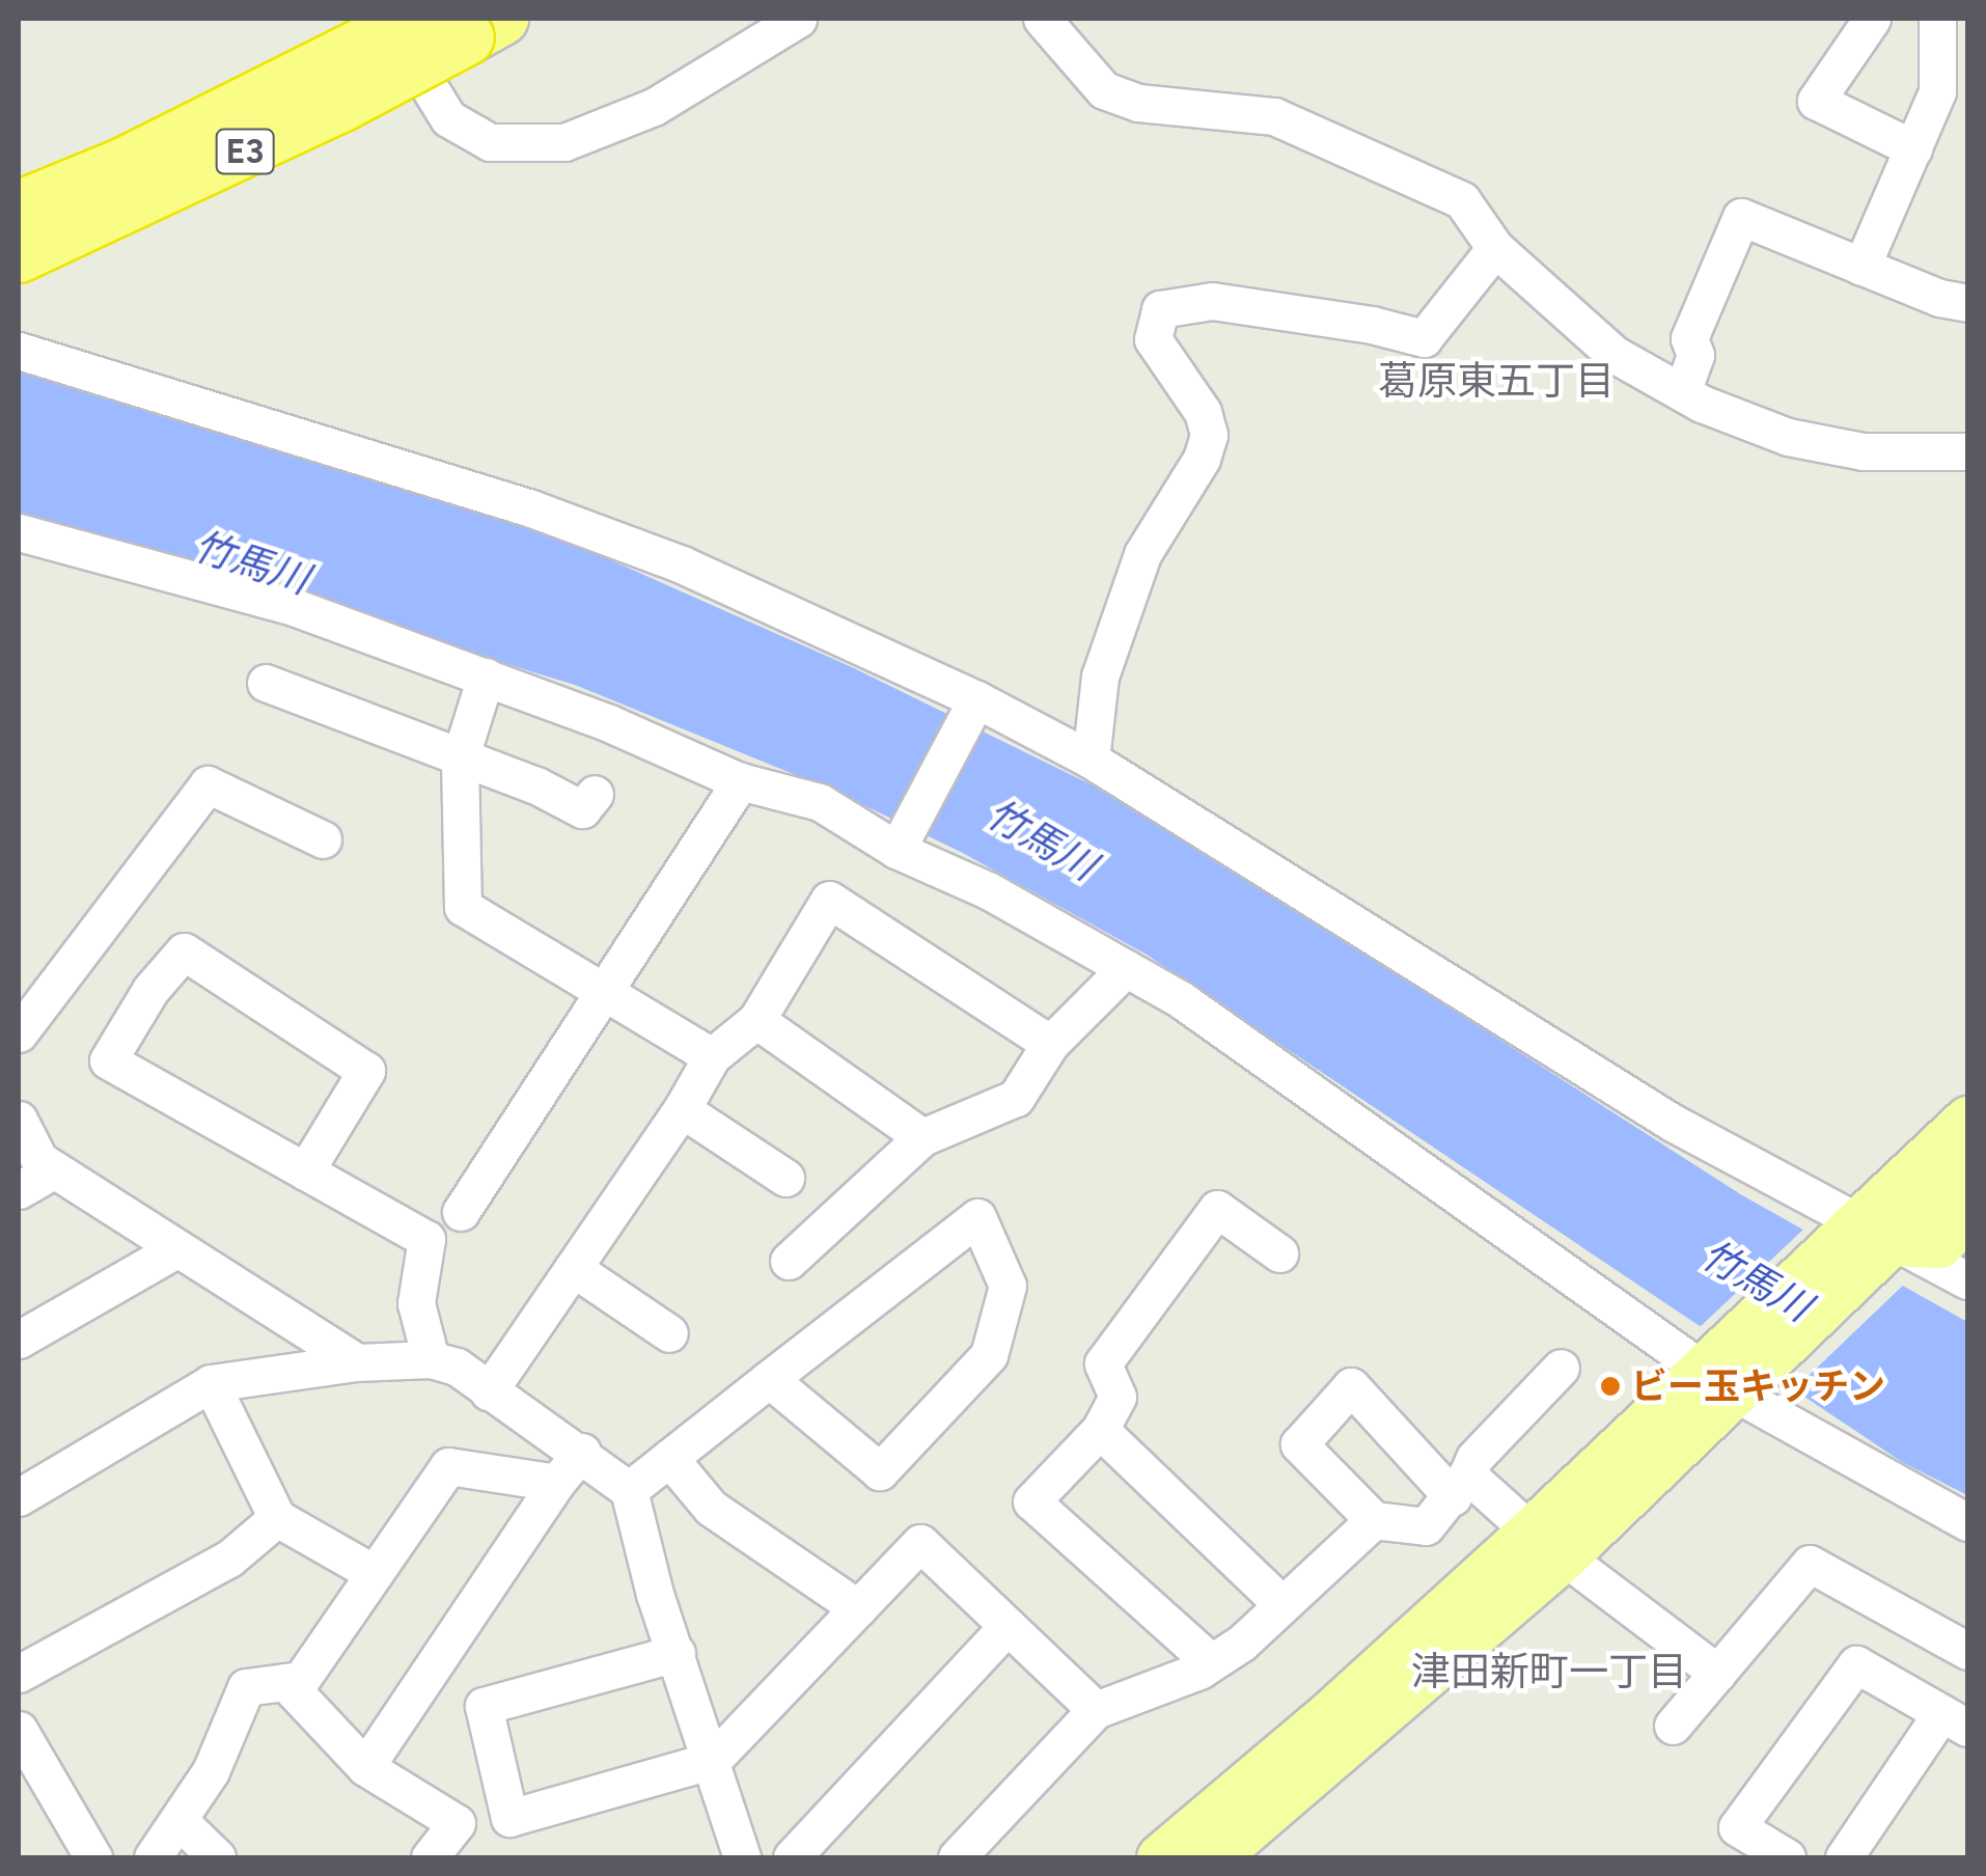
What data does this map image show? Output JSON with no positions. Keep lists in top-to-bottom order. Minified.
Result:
{"streets":{"highway":["E3"]},"districts":["葛原東五丁目","津田新町一丁目"],"water":["竹馬川"],"places":["ビー玉キッチン"]}
